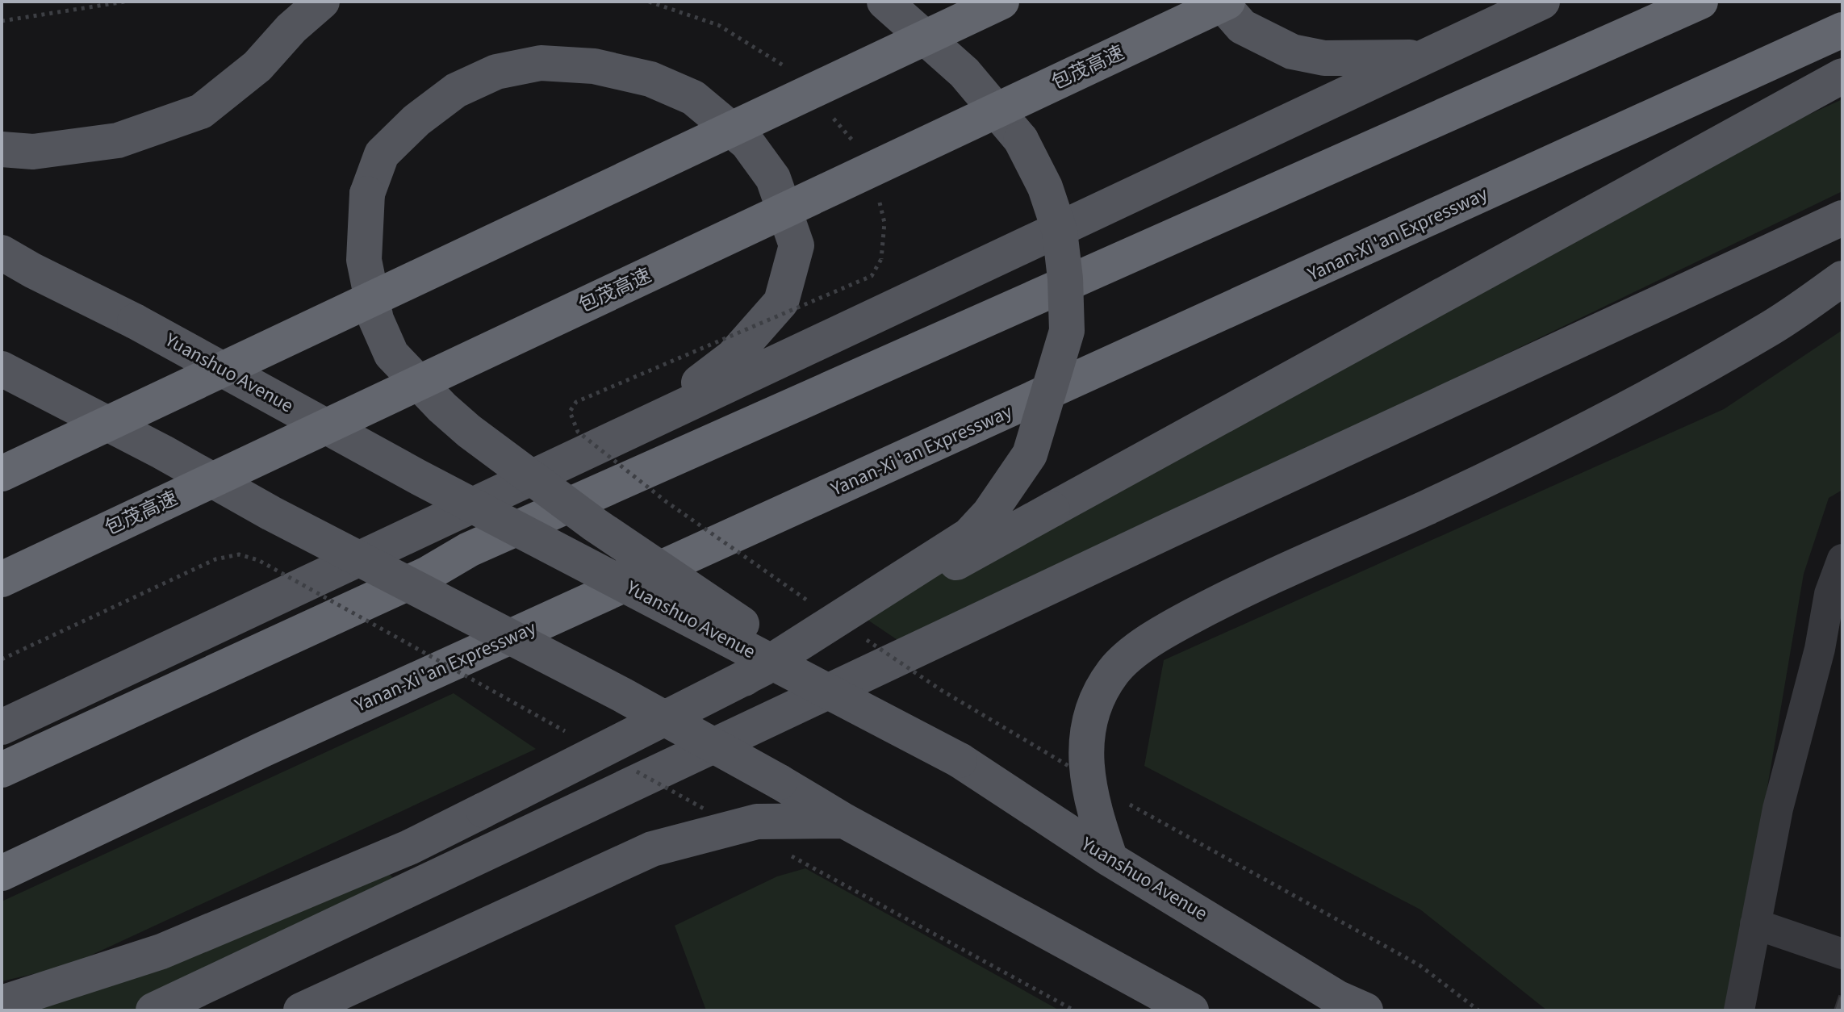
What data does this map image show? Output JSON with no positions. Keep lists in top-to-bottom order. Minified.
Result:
{"streets":{"highway":["包茂高速","Yanan-Xi 'an Expressway"],"main road":["Yuanshuo Avenue"]}}
